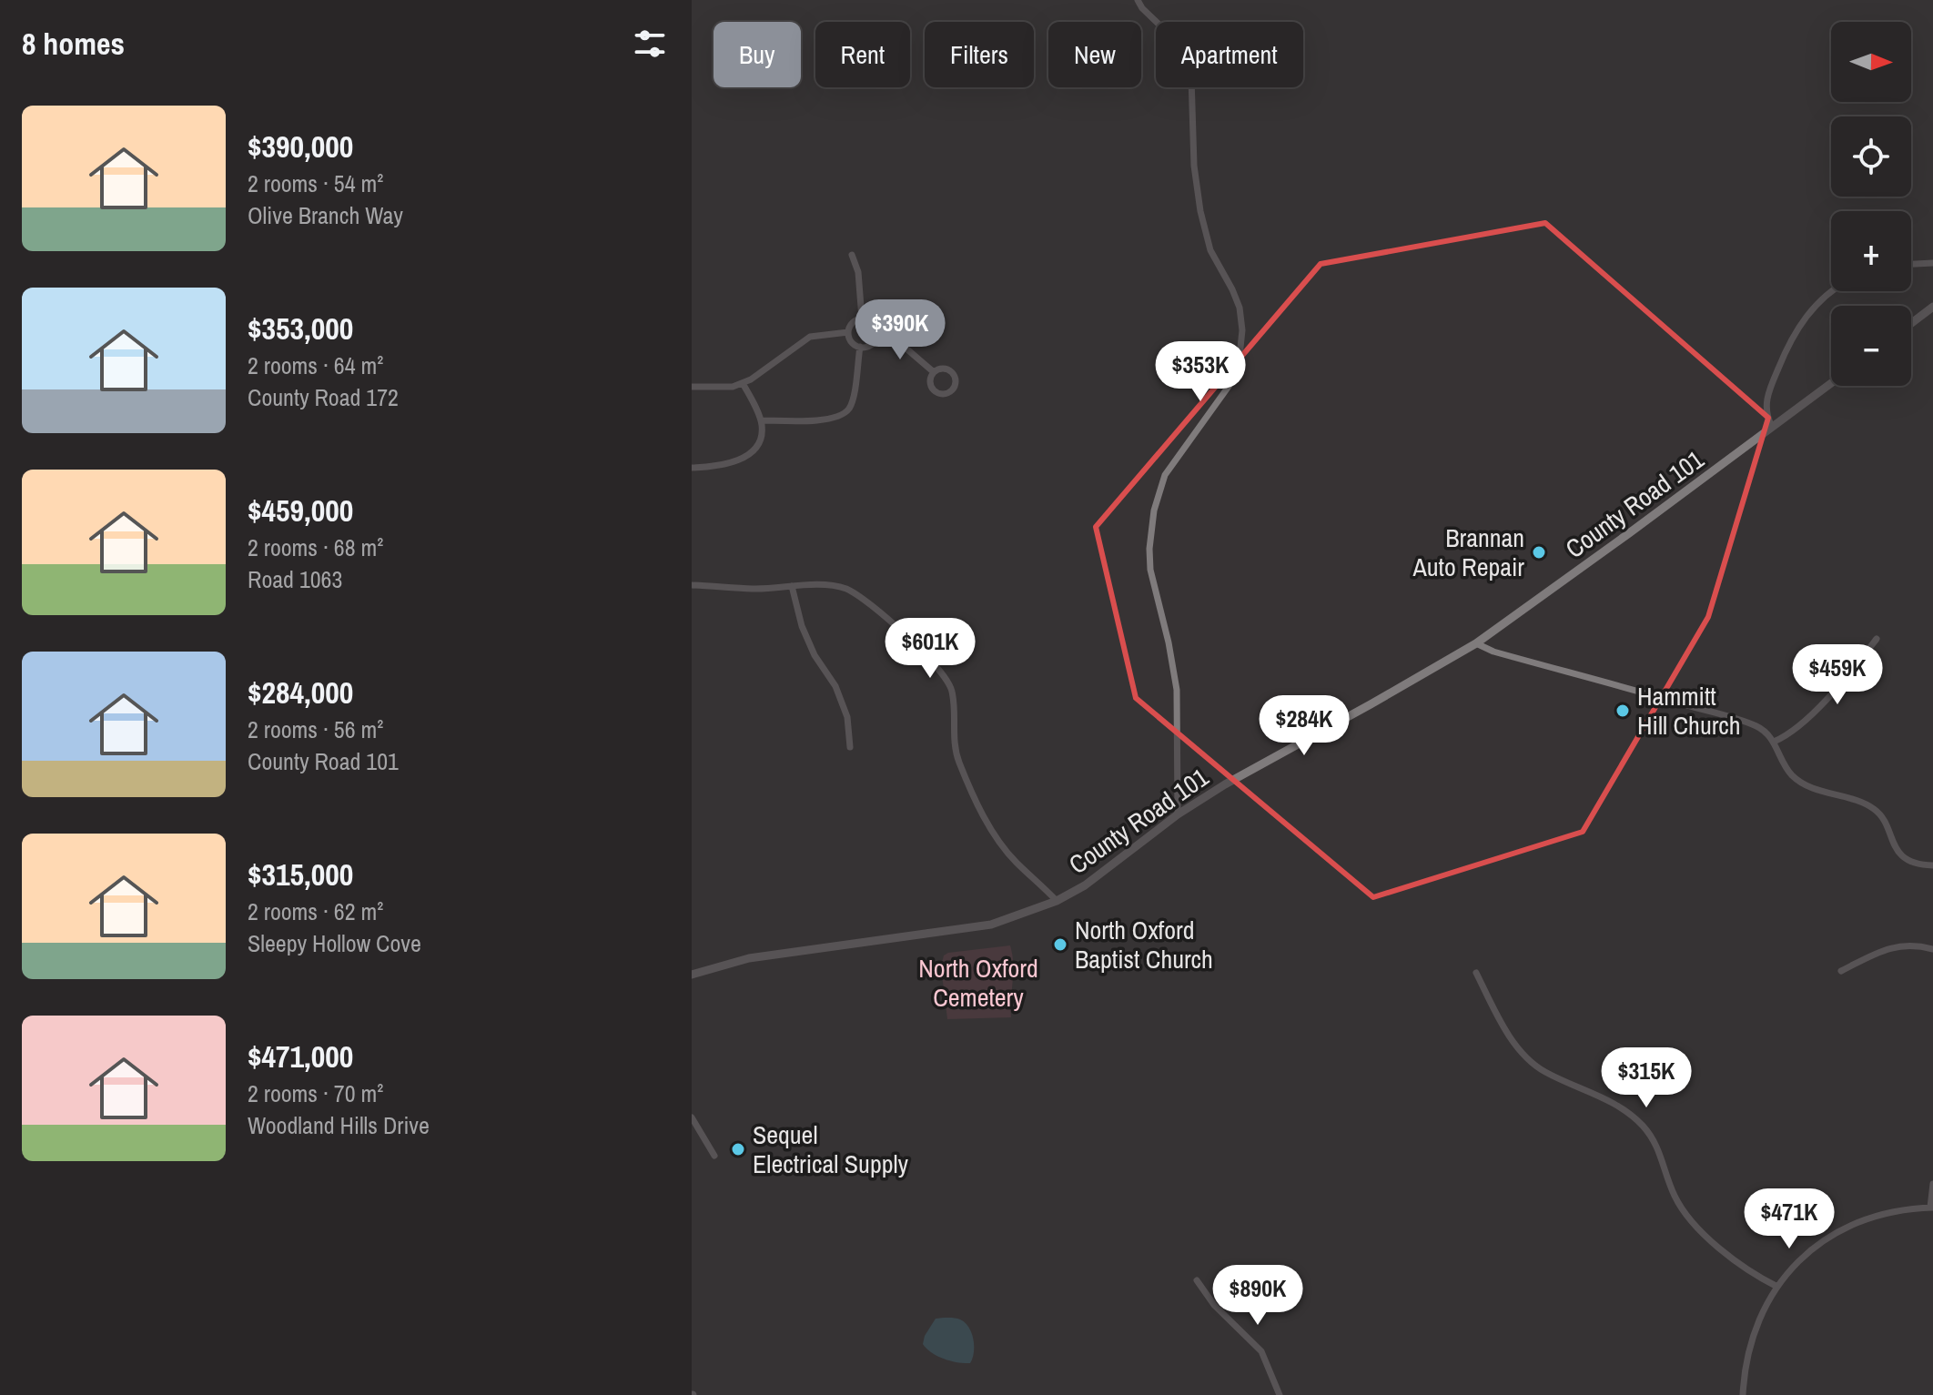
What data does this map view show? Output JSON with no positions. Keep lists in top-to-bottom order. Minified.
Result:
{"streets":{"street":["County Road 101"]},"parks":["North Oxford Cemetery"],"places":["Brannan Auto Repair","Hammitt Hill Church","North Oxford Baptist Church","Sequel Electrical Supply"],"north":"right","page":{"heading":"8 homes","map_buttons":["+","−"],"chip":["Buy","Rent","Filters","New","Apartment"],"list":[{"name":"$390,000","note":"2 rooms · 54 m² · Olive Branch Way"},{"name":"$353,000","note":"2 rooms · 64 m² · County Road 172"},{"name":"$459,000","note":"2 rooms · 68 m² · Road 1063"},{"name":"$284,000","note":"2 rooms · 56 m² · County Road 101"},{"name":"$315,000","note":"2 rooms · 62 m² · Sleepy Hollow Cove"},{"name":"$471,000","note":"2 rooms · 70 m² · Woodland Hills Drive"}],"price":["$390K","$353K","$601K","$459K","$284K","$315K","$471K","$890K"]}}
